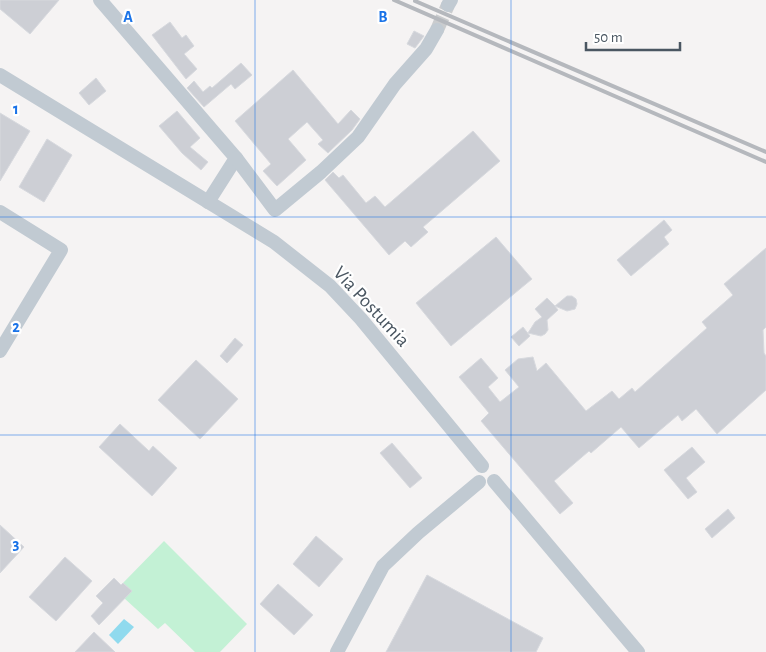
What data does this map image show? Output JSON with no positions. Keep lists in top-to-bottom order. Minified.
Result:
{"streets":{"street":["Via Postumia"]},"scale_bar":"50 m","grid":{"columns":["A","B"],"rows":["1","2","3"]}}
